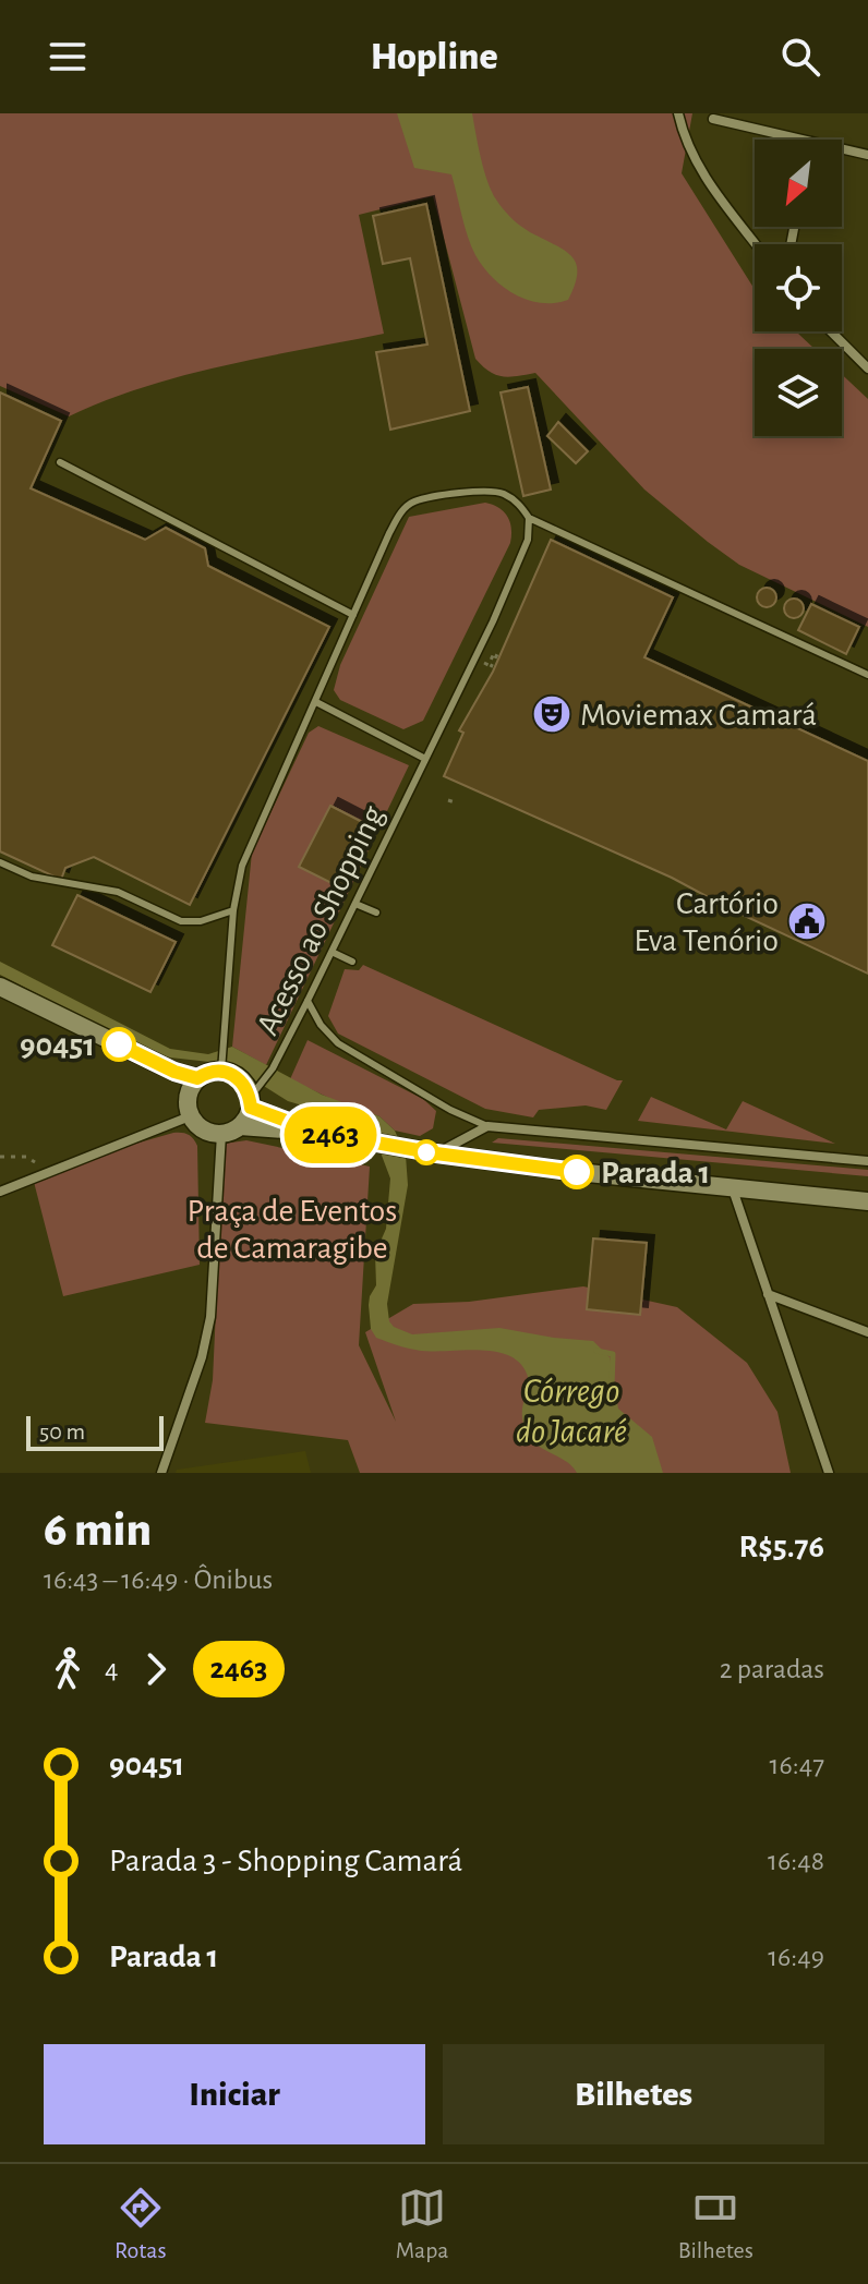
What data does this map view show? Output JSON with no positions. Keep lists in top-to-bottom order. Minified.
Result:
{"streets":{"lane":["Acesso ao Shopping"]},"water":["Córrego do Jacaré"],"parks":["Praça de Eventos de Camaragibe"],"places":{"theatre":["Moviemax Camará"],"public building":["Cartório Eva Tenório"],"other":["90451","Parada 1"]},"lines":["bus line 2463"],"scale_bar":"50 m","north":"bottom left","page":{"header":"Hopline","on_map":"2463","scale":"50 m","heading":["6 min","16:43 – 16:49 · Ônibus","R$5.76"],"legs":["4","2463","2 paradas"],"list":[{"name":"90451","value":"16:47"},{"name":"Parada 3 - Shopping Camará","value":"16:48"},{"name":"Parada 1","value":"16:49"}],"buttons":["Iniciar","Bilhetes"],"tabs":["Rotas","Mapa","Bilhetes"]}}
